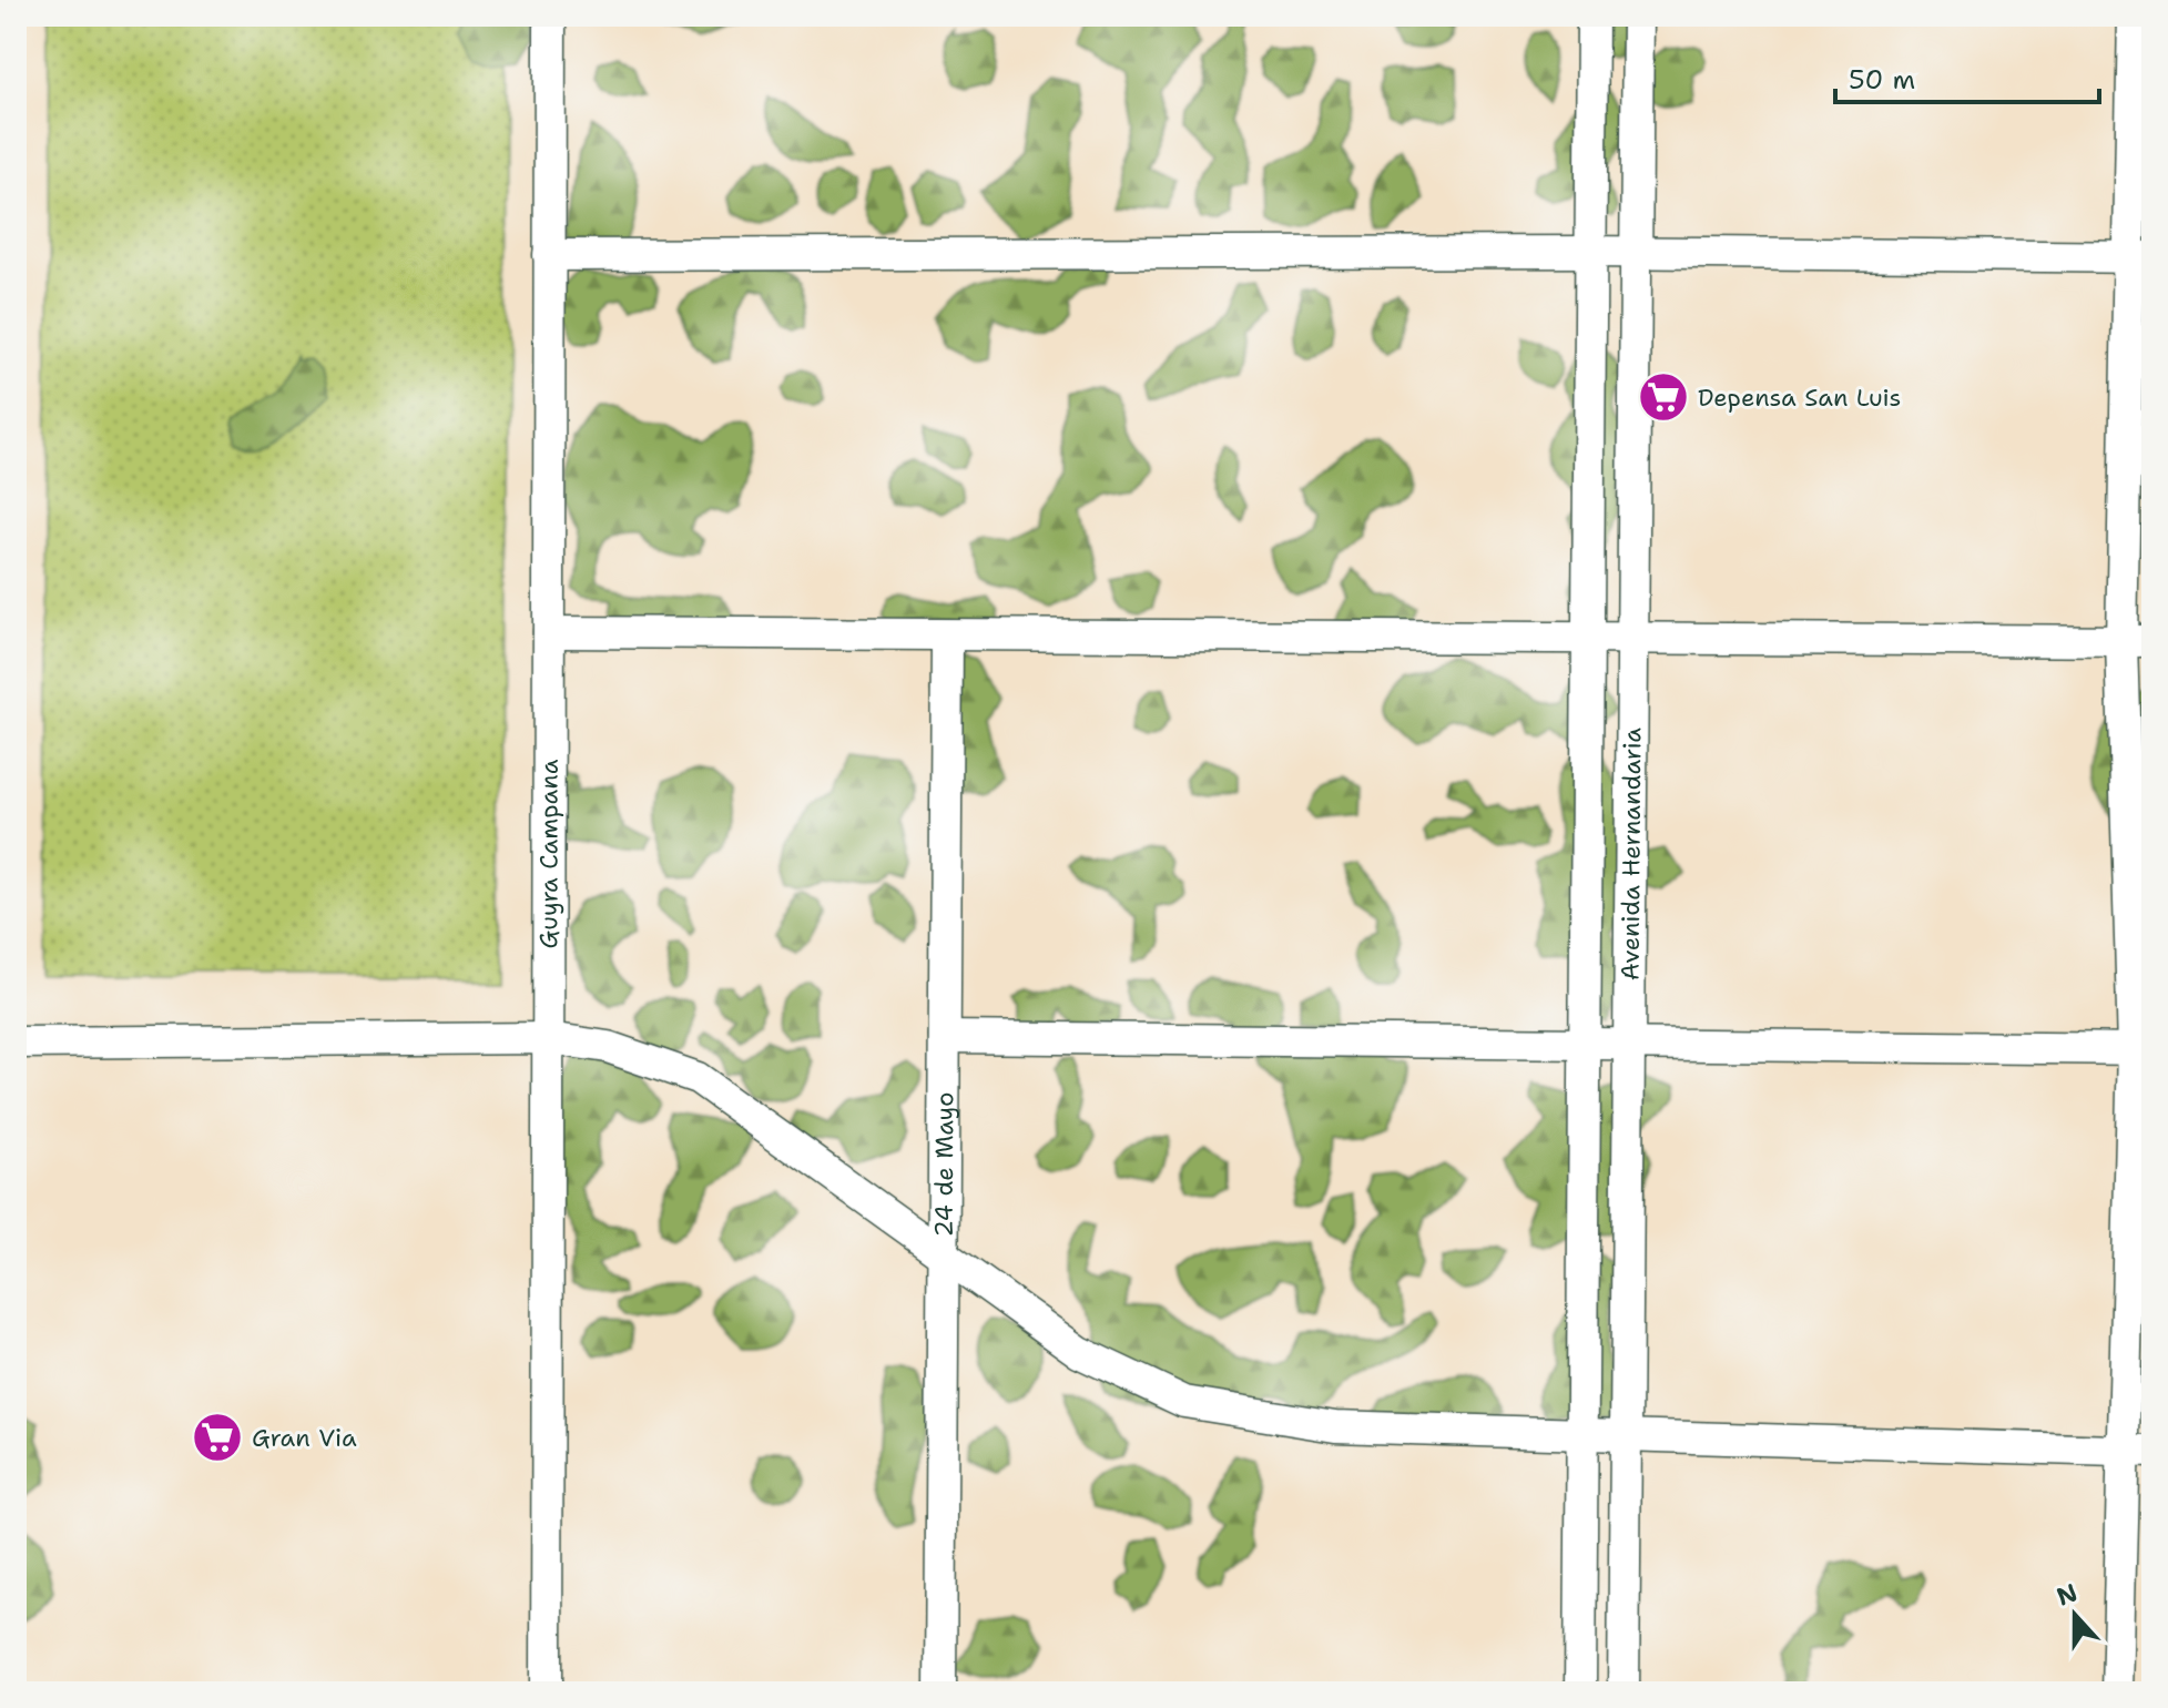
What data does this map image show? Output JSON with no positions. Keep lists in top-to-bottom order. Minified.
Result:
{"streets":{"street":["Guyra Campana","Avenida Hernandaria","24 de Mayo"]},"places":{"supermarket":["Depensa San Luis","Gran Via"]},"scale_bar":"50 m","north":"top"}
